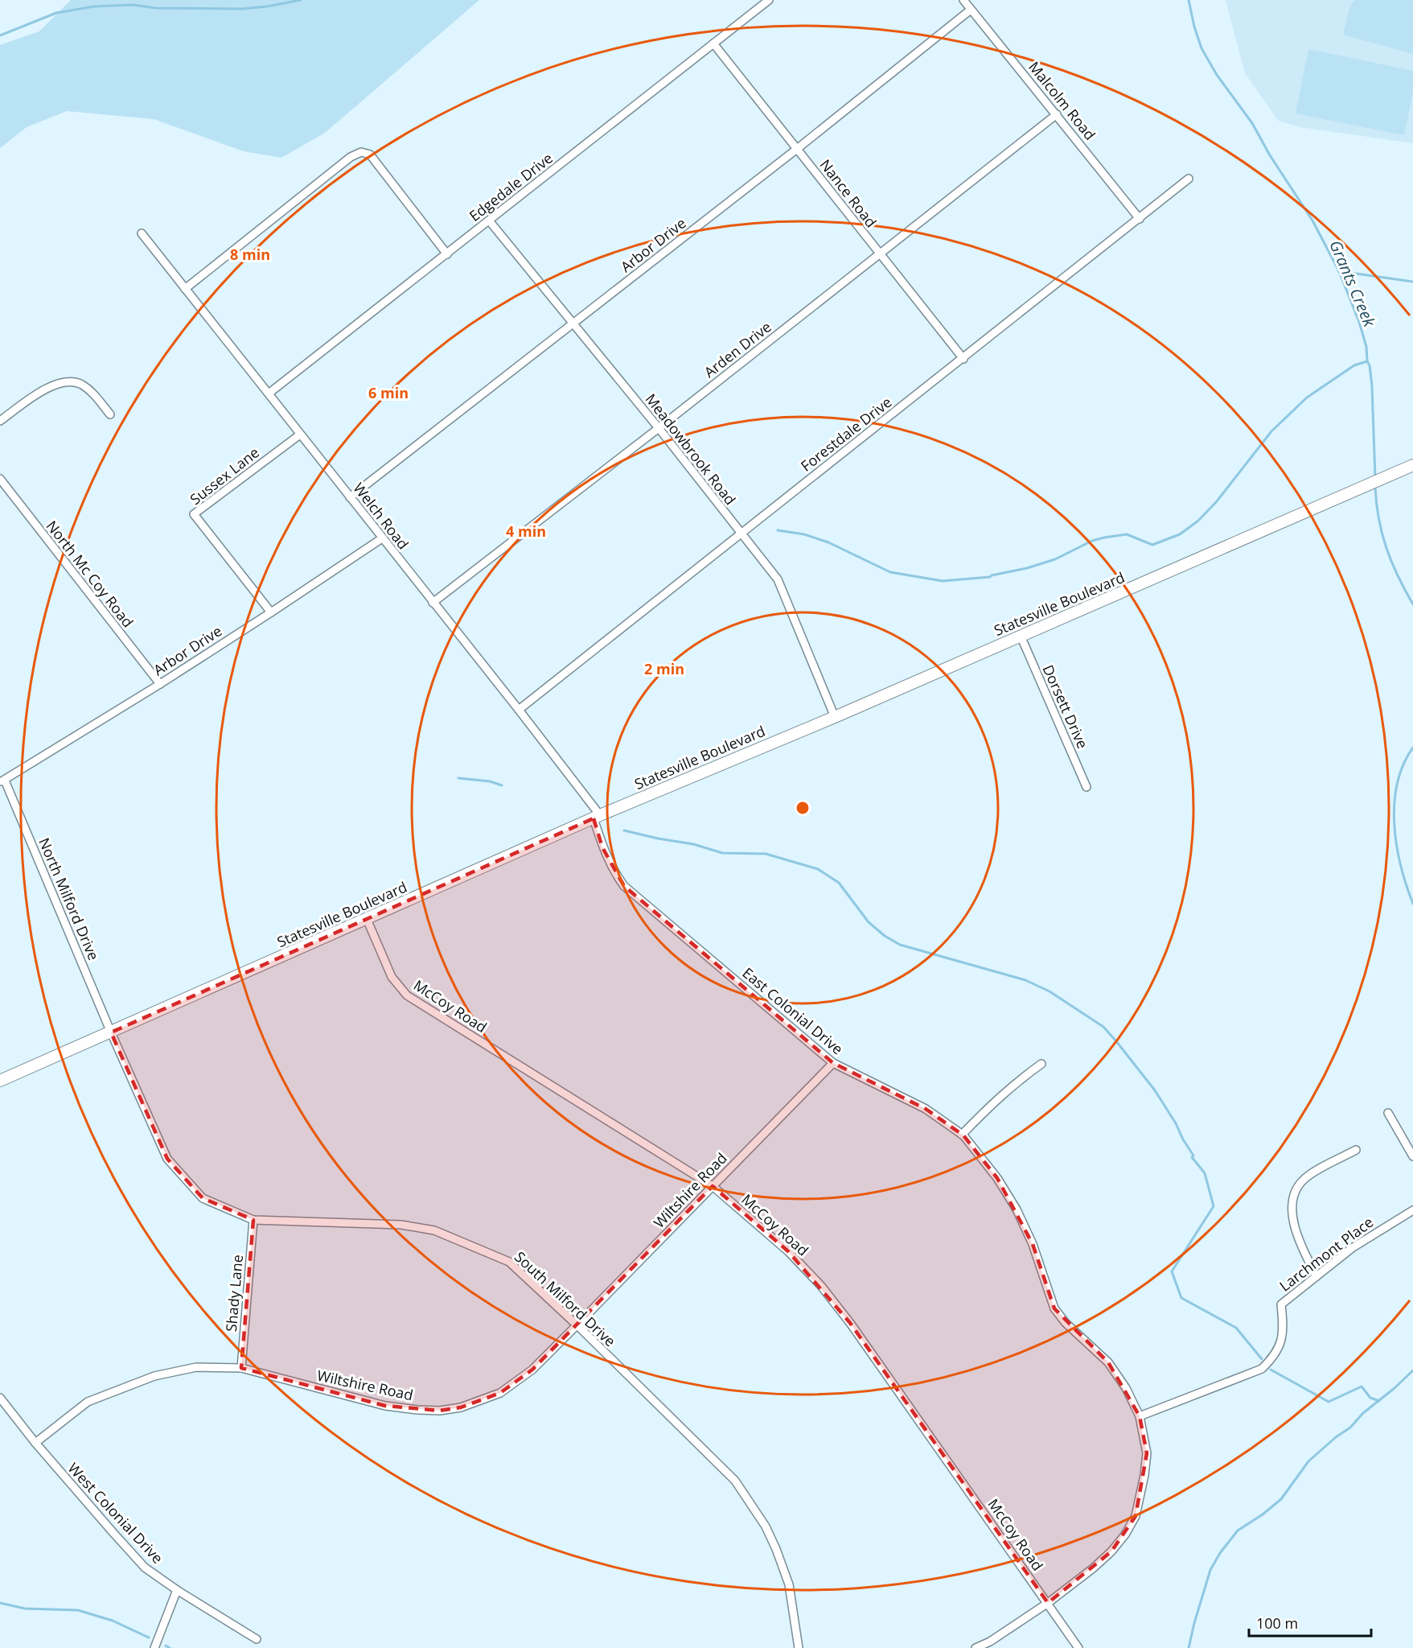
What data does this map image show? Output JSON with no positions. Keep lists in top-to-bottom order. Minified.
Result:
{"streets":{"main road":["Statesville Boulevard"],"street":["Malcolm Road","Edgedale Drive","Nance Road","Arbor Drive","Arden Drive","Forestdale Drive","Meadowbrook Road","Sussex Lane","Welch Road","North Mc Coy Road","Dorsett Drive","North Milford Drive","McCoy Road","East Colonial Drive","Wiltshire Road","Larchmont Place","Shady Lane","South Milford Drive","West Colonial Drive"]},"crossings":[["Malcolm Road","Arbor Drive"],["Malcolm Road","Arden Drive"],["Malcolm Road","Forestdale Drive"],["Edgedale Drive","Nance Road"],["Edgedale Drive","Meadowbrook Road"],["Edgedale Drive","Welch Road"],["Nance Road","Arbor Drive"],["Nance Road","Arden Drive"],["Nance Road","Forestdale Drive"],["Arbor Drive","Meadowbrook Road"],["Arbor Drive","Sussex Lane"],["Arbor Drive","Welch Road"],["Arbor Drive","North Mc Coy Road"],["Arbor Drive","North Milford Drive"],["Arden Drive","Meadowbrook Road"],["Arden Drive","Welch Road"],["Forestdale Drive","Meadowbrook Road"],["Forestdale Drive","Welch Road"],["Meadowbrook Road","Statesville Boulevard"],["Sussex Lane","Welch Road"],["Welch Road","Statesville Boulevard"],["Welch Road","East Colonial Drive"],["Statesville Boulevard","Dorsett Drive"],["Statesville Boulevard","North Milford Drive"],["Statesville Boulevard","McCoy Road"],["Statesville Boulevard","East Colonial Drive"],["Statesville Boulevard","South Milford Drive"],["North Milford Drive","South Milford Drive"],["McCoy Road","East Colonial Drive"],["McCoy Road","Wiltshire Road"],["East Colonial Drive","Wiltshire Road"],["East Colonial Drive","Larchmont Place"],["Wiltshire Road","Shady Lane"],["Wiltshire Road","South Milford Drive"],["Wiltshire Road","West Colonial Drive"],["Shady Lane","South Milford Drive"]],"water":["Grants Creek"],"scale_bar":"100 m","rings":["8 min","6 min","4 min","2 min"]}
